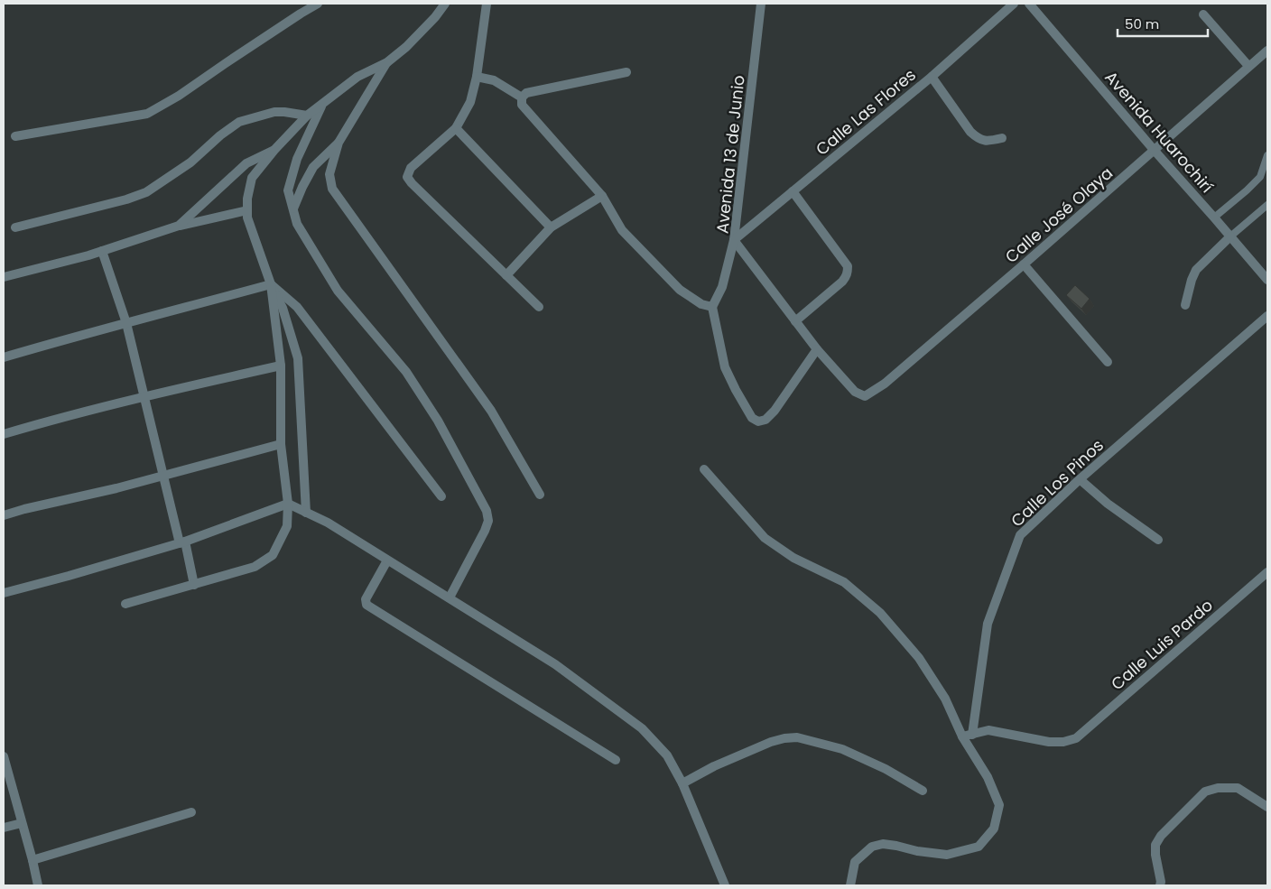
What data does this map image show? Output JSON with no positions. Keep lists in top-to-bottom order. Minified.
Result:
{"streets":{"street":["Calle Las Flores","Avenida Huarochirí","Avenida 13 de Junio","Calle José Olaya","Calle Los Pinos","Calle Luis Pardo"]},"crossings":[["Calle Las Flores","Avenida 13 de Junio"],["Avenida Huarochirí","Calle José Olaya"],["Avenida 13 de Junio","Calle José Olaya"],["Calle Los Pinos","Calle Luis Pardo"]],"scale_bar":"50 m"}
